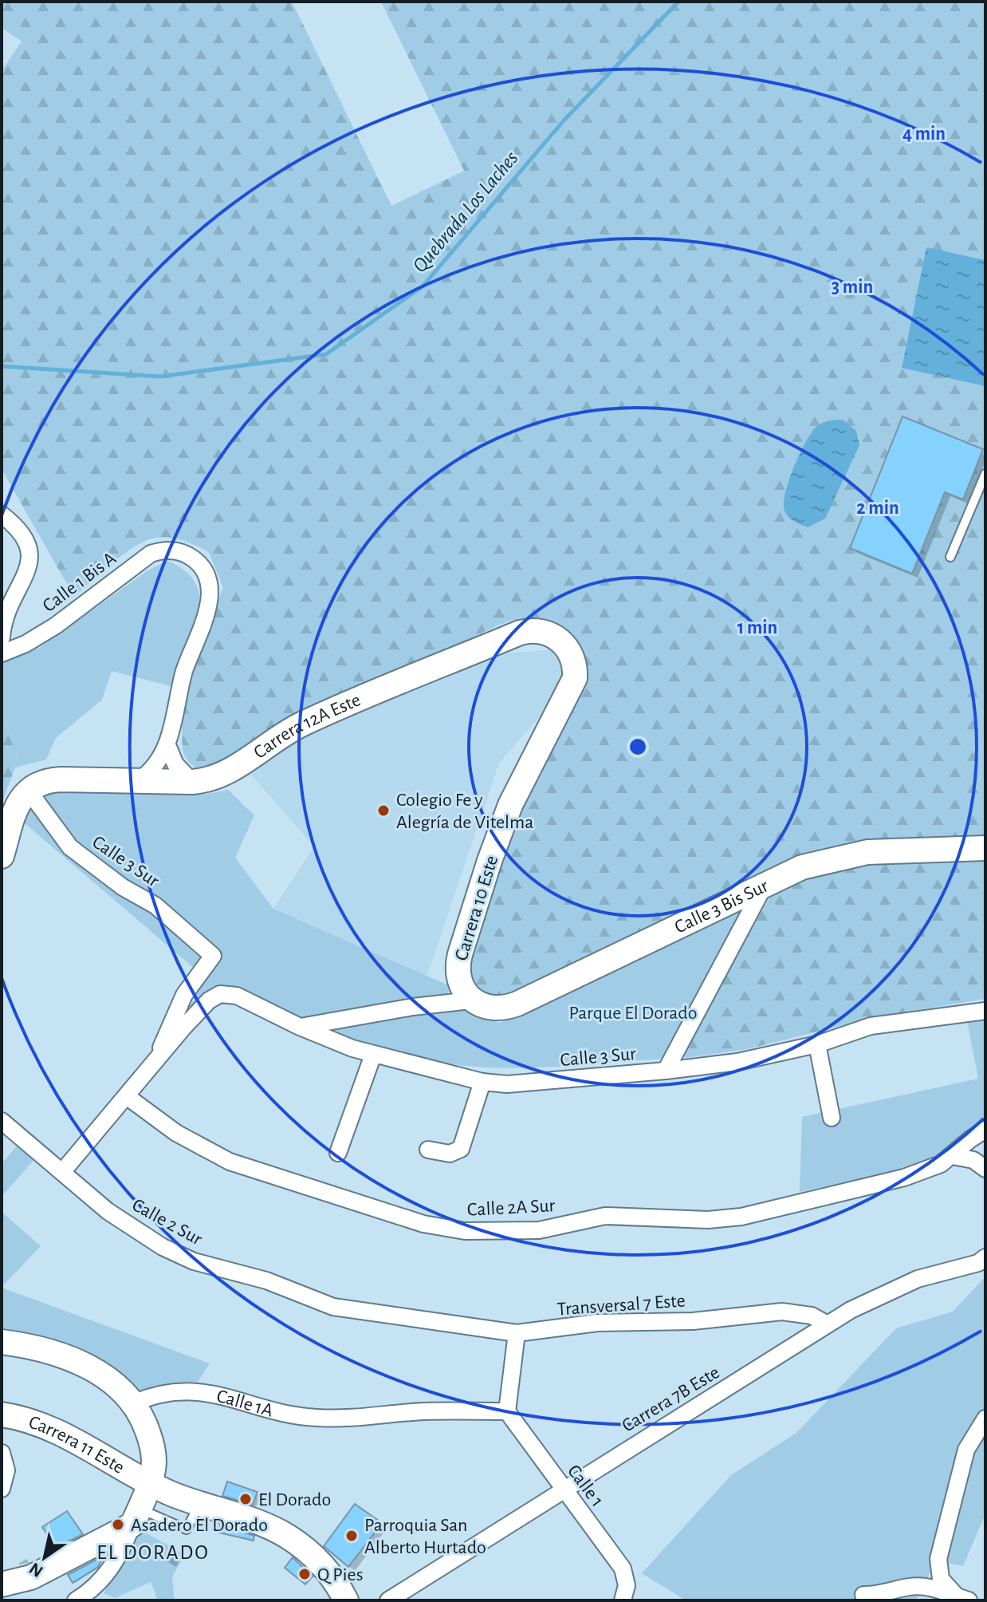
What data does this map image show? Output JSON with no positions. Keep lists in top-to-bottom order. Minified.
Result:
{"streets":{"street":["Calle 1 Bis A","Carrera 12A Este","Calle 3 Sur","Calle 3 Bis Sur","Carrera 10 Este","Calle 2A Sur","Calle 2 Sur","Transversal 7 Este","Carrera 7B Este","Calle 1A","Carrera 11 Este","Calle 1"]},"crossings":[["Carrera 12A Este","Calle 3 Sur"],["Carrera 12A Este","Carrera 10 Este"],["Calle 3 Bis Sur","Carrera 10 Este"],["Calle 2 Sur","Transversal 7 Este"],["Transversal 7 Este","Carrera 7B Este"],["Carrera 7B Este","Calle 1"],["Calle 1A","Calle 1"]],"districts":["EL DORADO"],"water":["Quebrada Los Laches"],"parks":["Parque El Dorado"],"places":["Colegio Fe y Alegría de Vitelma","El Dorado","Asadero El Dorado","Parroquia San Alberto Hurtado","Q Pies"],"north":"bottom left","rings":["4 min","3 min","2 min","1 min"]}
